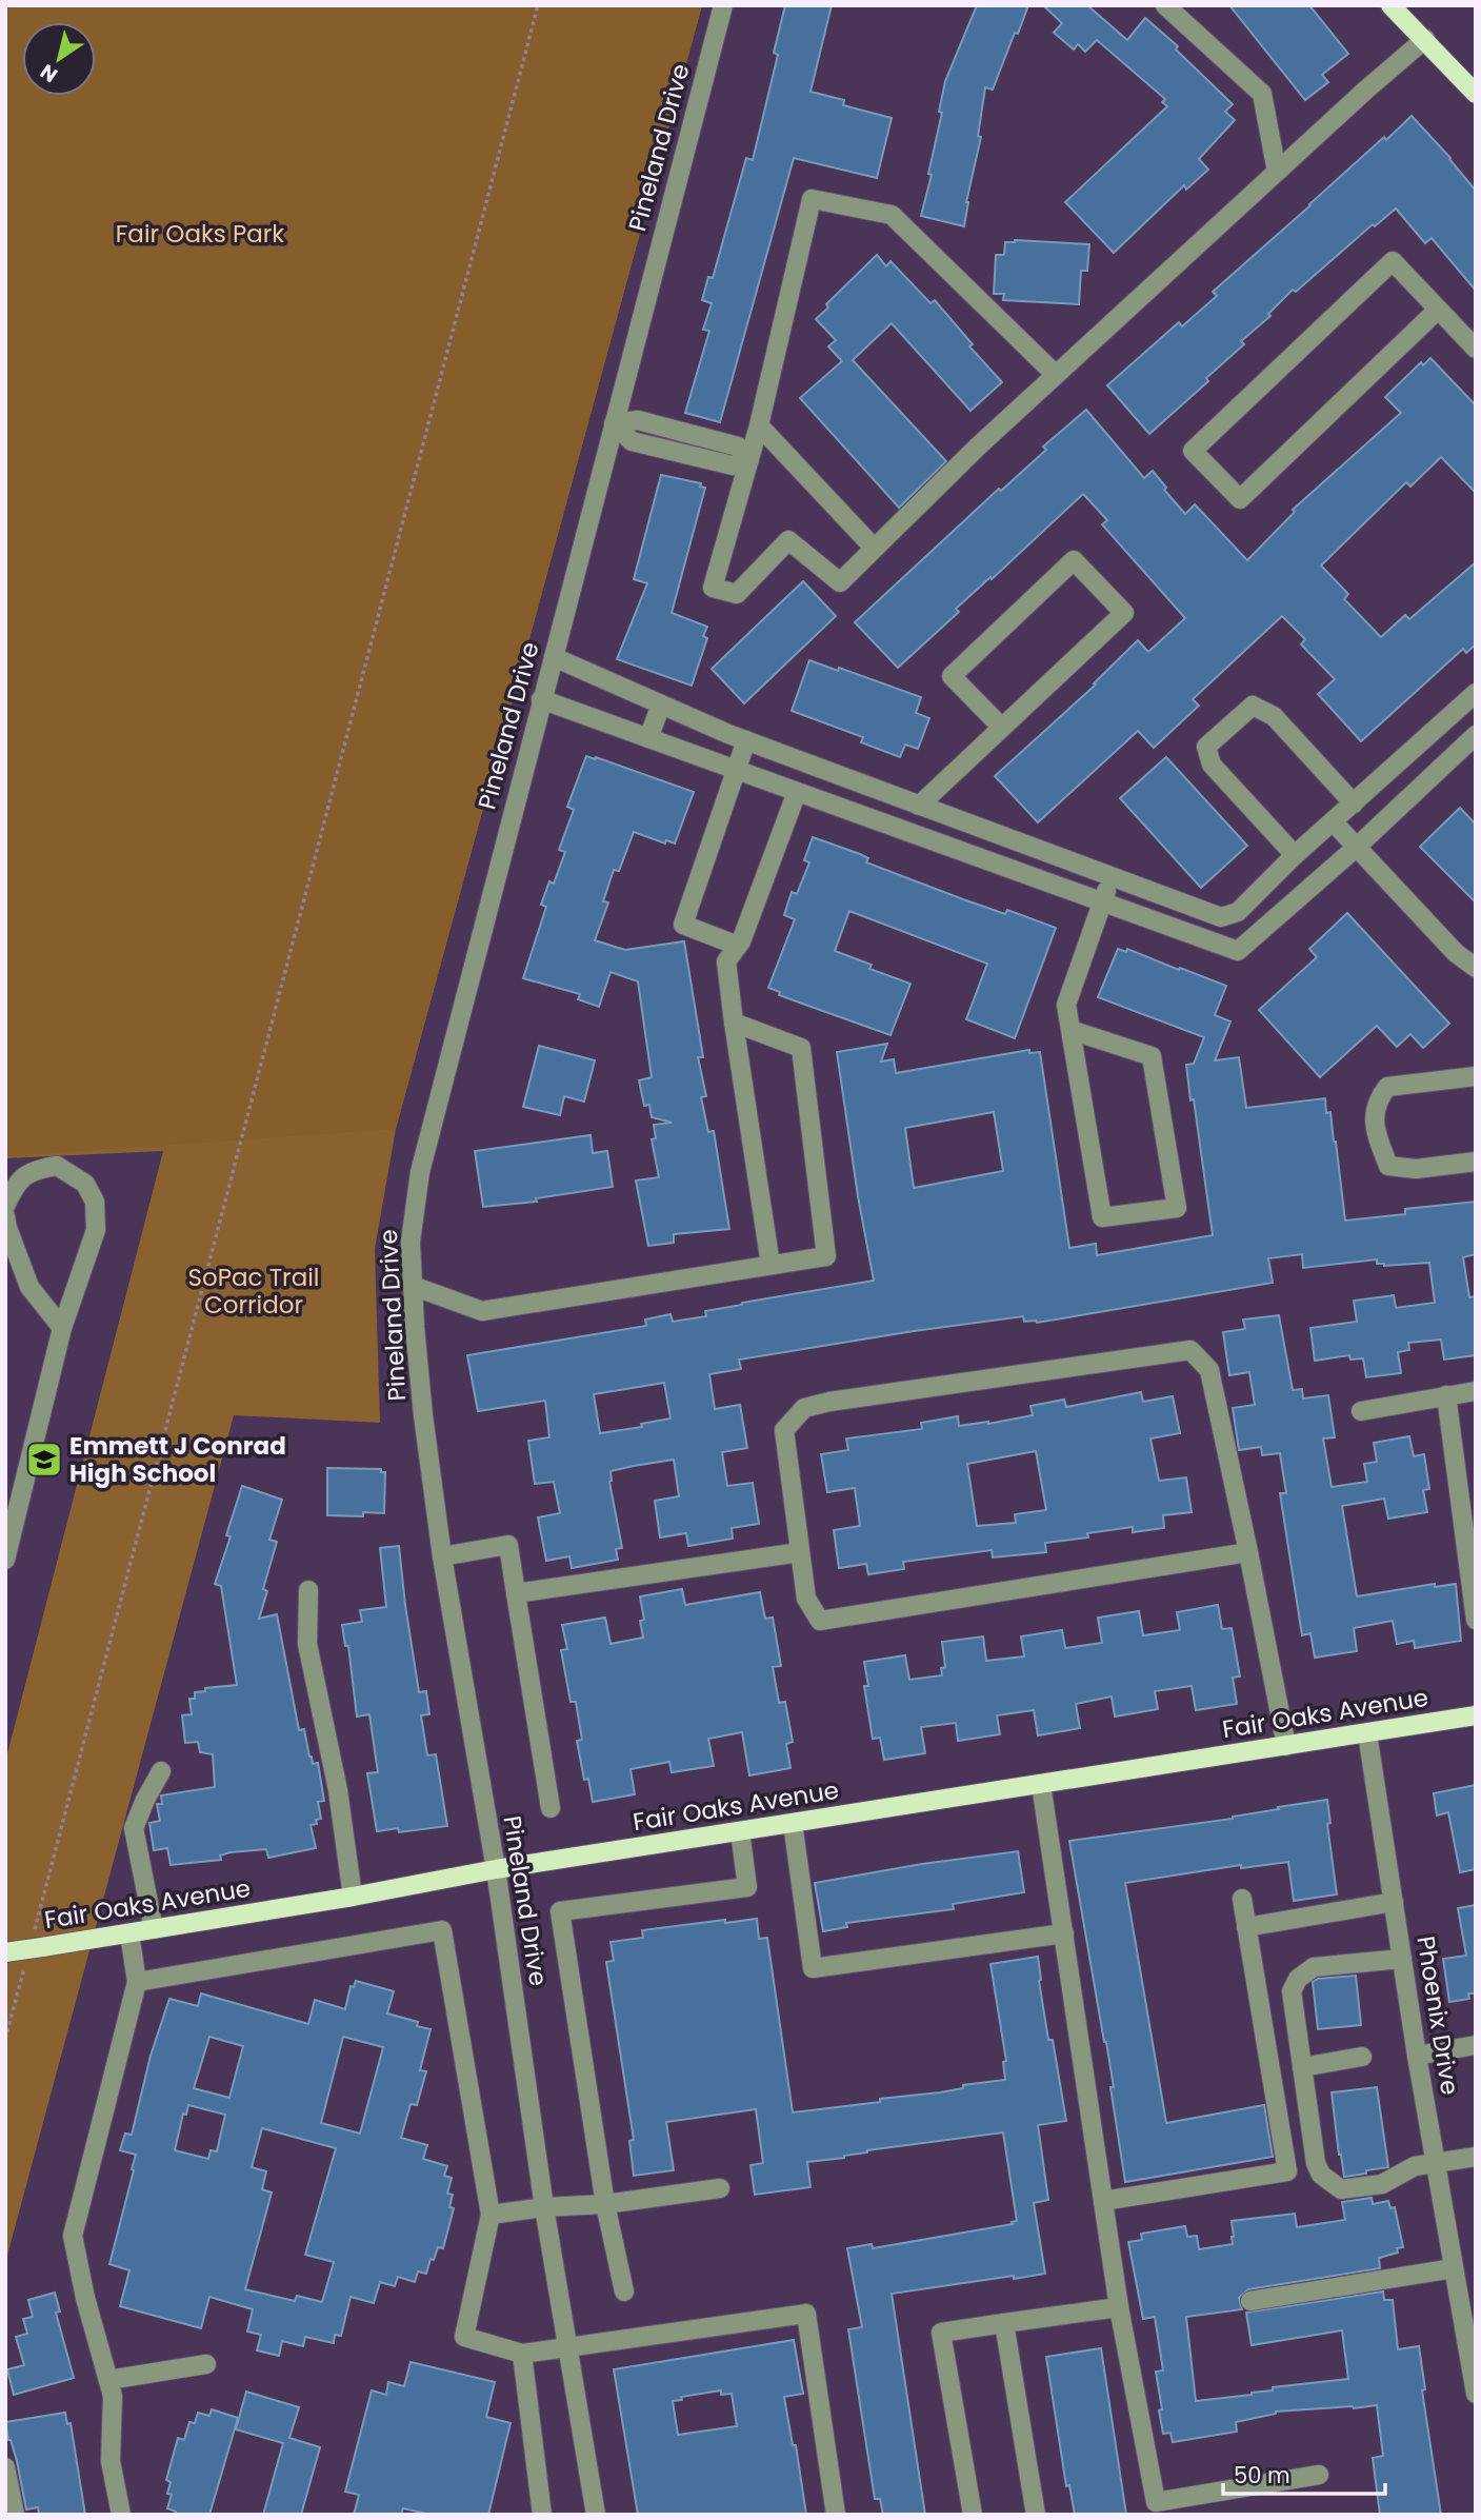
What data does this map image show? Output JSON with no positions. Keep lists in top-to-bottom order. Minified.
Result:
{"streets":{"main road":["Fair Oaks Avenue"],"street":["Pineland Drive","Phoenix Drive"]},"crossings":[["Pineland Drive","Fair Oaks Avenue"],["Fair Oaks Avenue","Phoenix Drive"]],"parks":["Fair Oaks Park","SoPac Trail Corridor"],"places":{"school or university":["Emmett J Conrad High School"]},"scale_bar":"50 m","north":"bottom left"}
